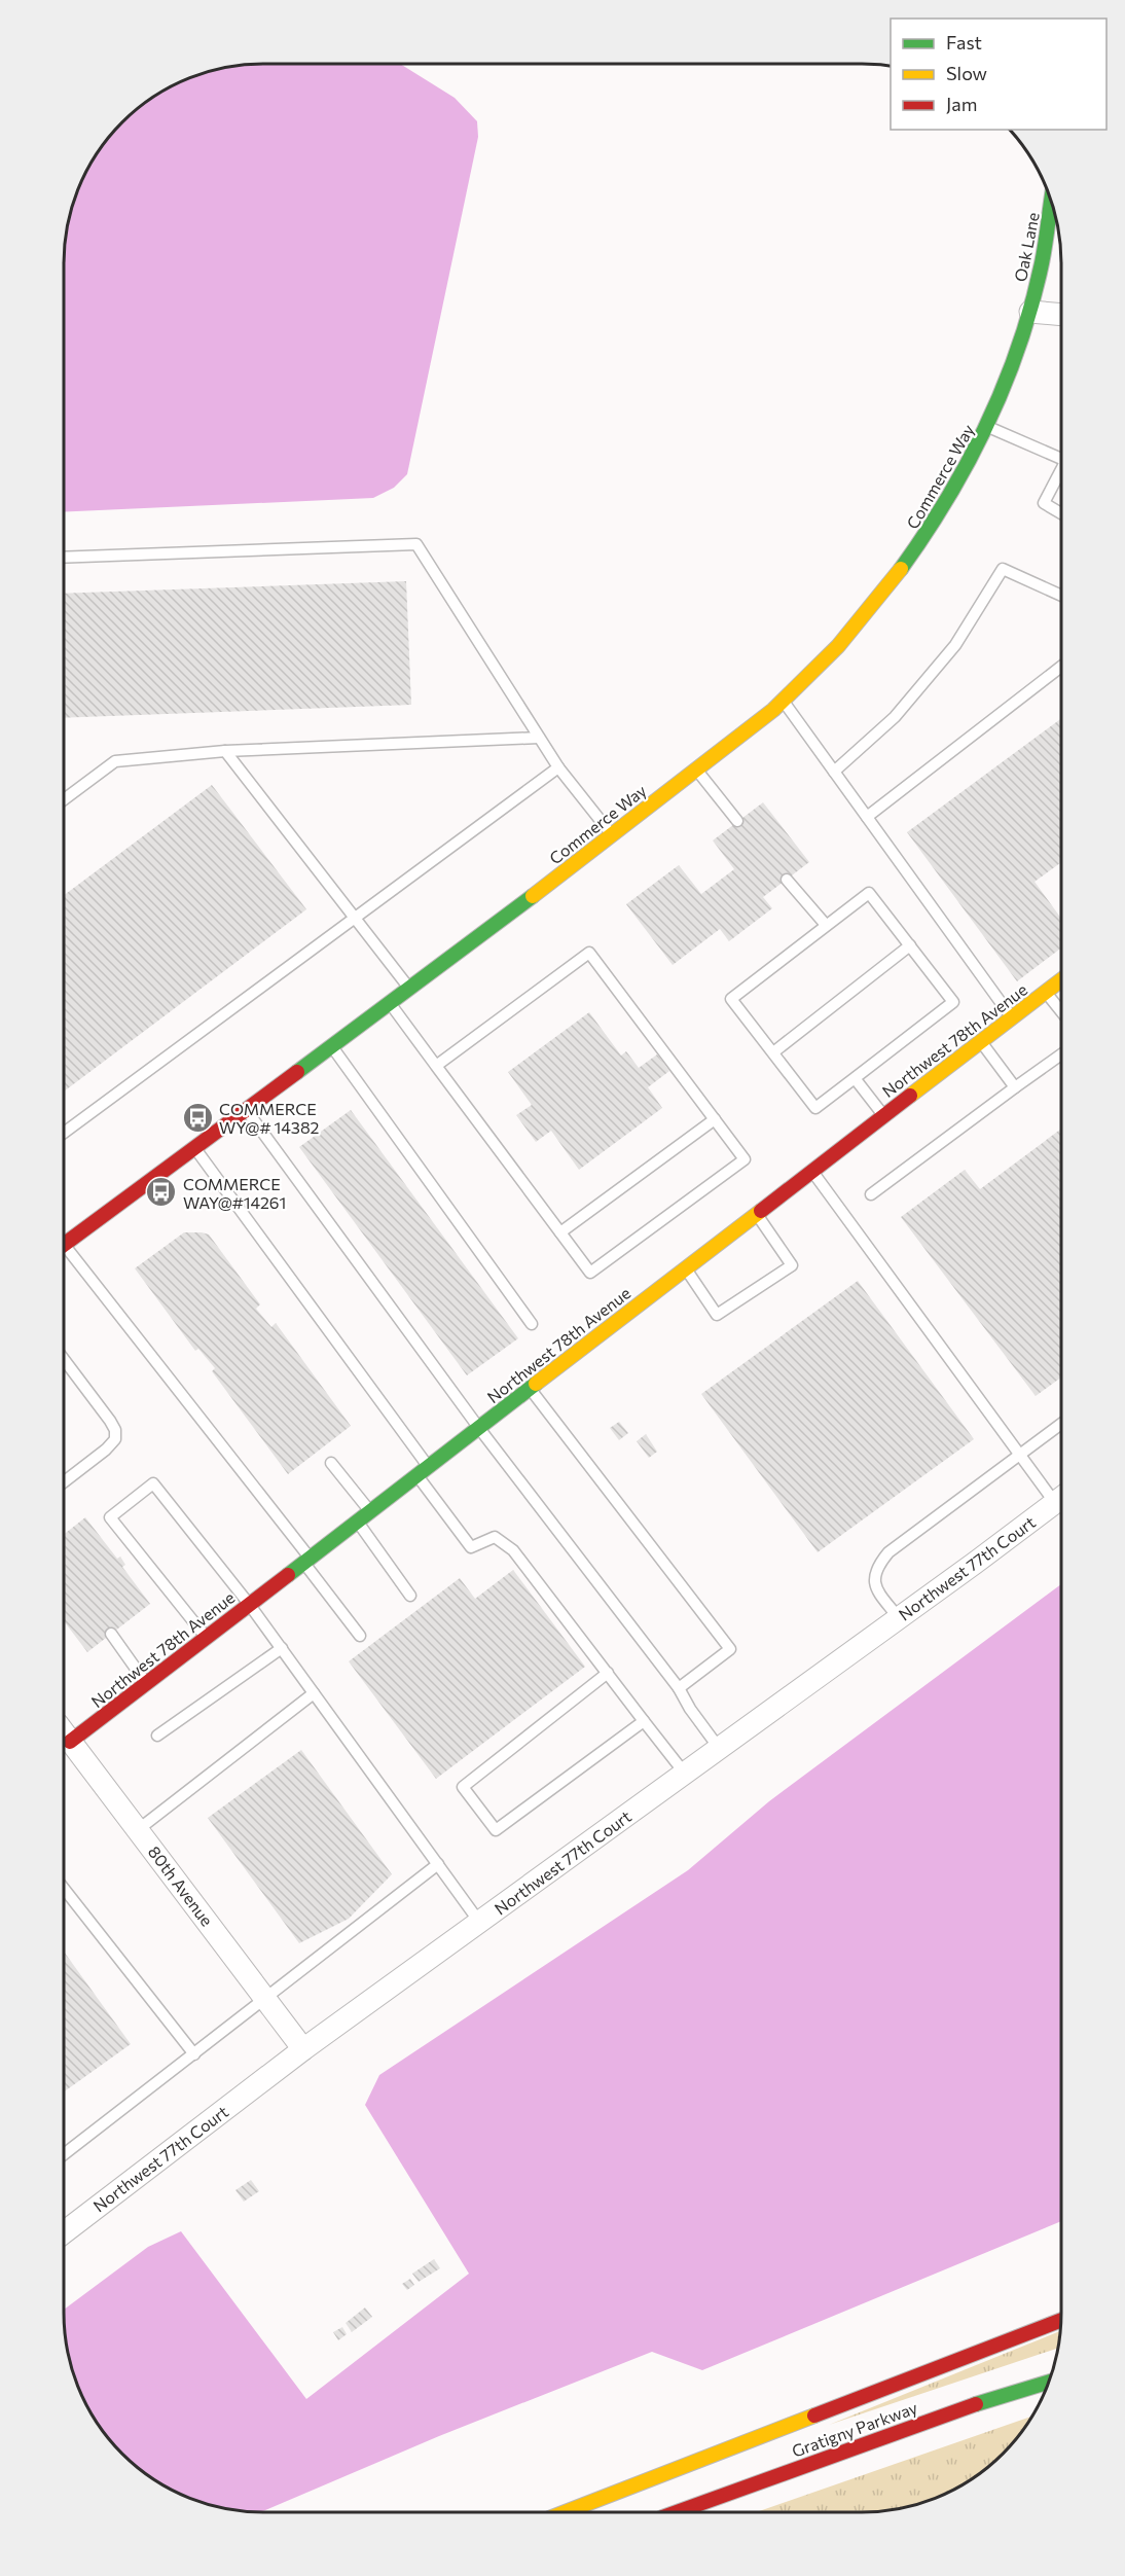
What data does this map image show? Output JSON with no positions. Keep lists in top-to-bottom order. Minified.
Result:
{"streets":{"main road":["Oak Lane","Commerce Way","Northwest 78th Avenue","Gratigny Parkway"],"street":["Northwest 77th Court","80th Avenue"]},"crossings":[["Oak Lane","Commerce Way"],["Northwest 77th Court","80th Avenue"]],"places":{"bus stop":["COMMERCE WY@# 14382","COMMERCE WAY@#14261"]},"legend":["Fast","Slow","Jam"]}
